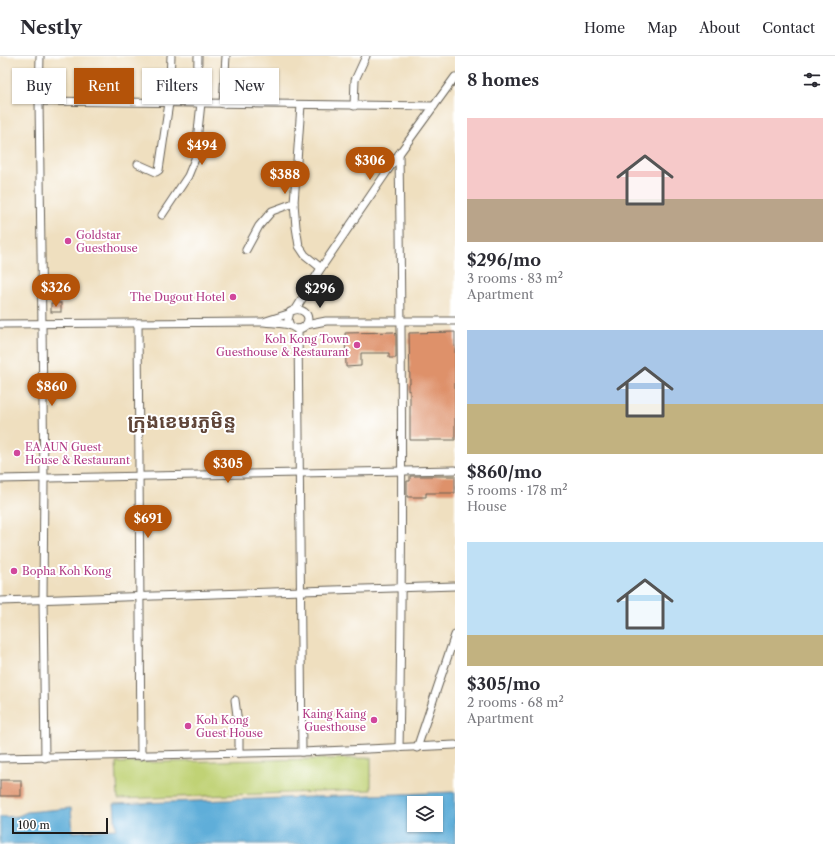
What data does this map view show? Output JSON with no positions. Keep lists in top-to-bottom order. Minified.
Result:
{"districts":["ក្រុងខេមរភូមិន្ទ"],"places":["Goldstar Guesthouse","The Dugout Hotel","Koh Kong Town Guesthouse & Restaurant","EA AUN Guest House & Restaurant","Bopha Koh Kong","Kaing Kaing Guesthouse","Koh Kong Guest House"],"scale_bar":"100 m","page":{"header":"Nestly","nav":["Home","Map","About","Contact"],"heading":"8 homes","chip":["Buy","Rent","Filters","New"],"list":[{"name":"$296/mo","note":"3 rooms · 83 m² · Apartment"},{"name":"$860/mo","note":"5 rooms · 178 m² · House"},{"name":"$305/mo","note":"2 rooms · 68 m² · Apartment"}],"price":["$494","$306","$388","$326","$296","$860","$305","$691"],"scale":"100 m"}}
